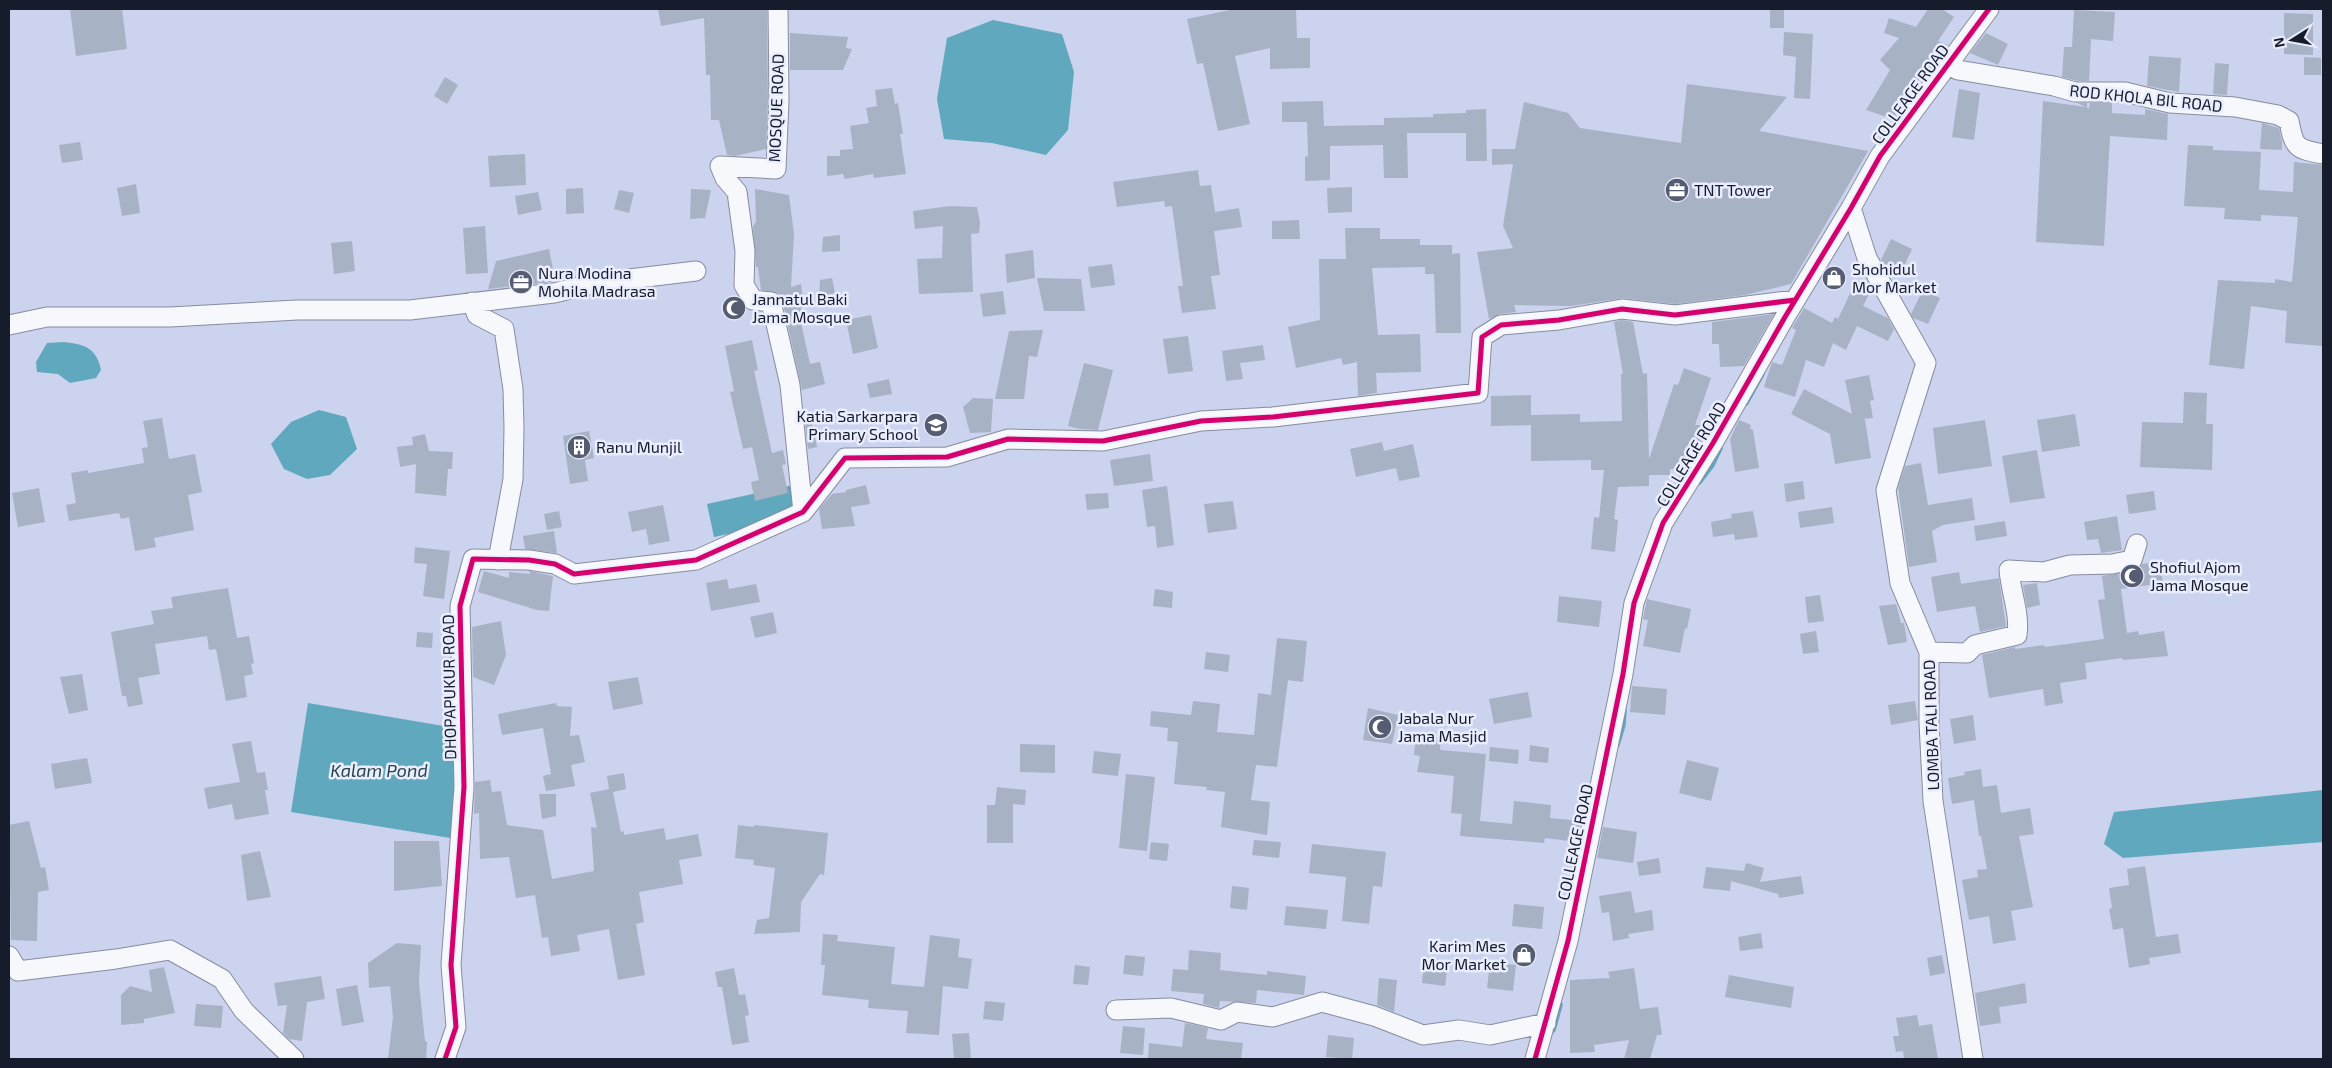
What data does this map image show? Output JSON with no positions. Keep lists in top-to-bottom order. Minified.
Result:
{"streets":{"street":["COLLEAGE ROAD","ROD KHOLA BIL ROAD","MOSQUE ROAD","DHOPAPUKUR ROAD","LOMBA TALI ROAD"]},"crossings":[["COLLEAGE ROAD","ROD KHOLA BIL ROAD"],["COLLEAGE ROAD","DHOPAPUKUR ROAD"],["COLLEAGE ROAD","LOMBA TALI ROAD"],["MOSQUE ROAD","DHOPAPUKUR ROAD"]],"water":["Kalam Pond"],"places":{"office":["TNT Tower","Nura Modina Mohila Madrasa"],"shop":["Shohidul Mor Market","Karim Mes Mor Market"],"mosque":["Jannatul Baki Jama Mosque","Shofiul Ajom Jama Mosque","Jabala Nur Jama Masjid"],"school or university":["Katia Sarkarpara Primary School"],"building":["Ranu Munjil"]},"north":"left"}
